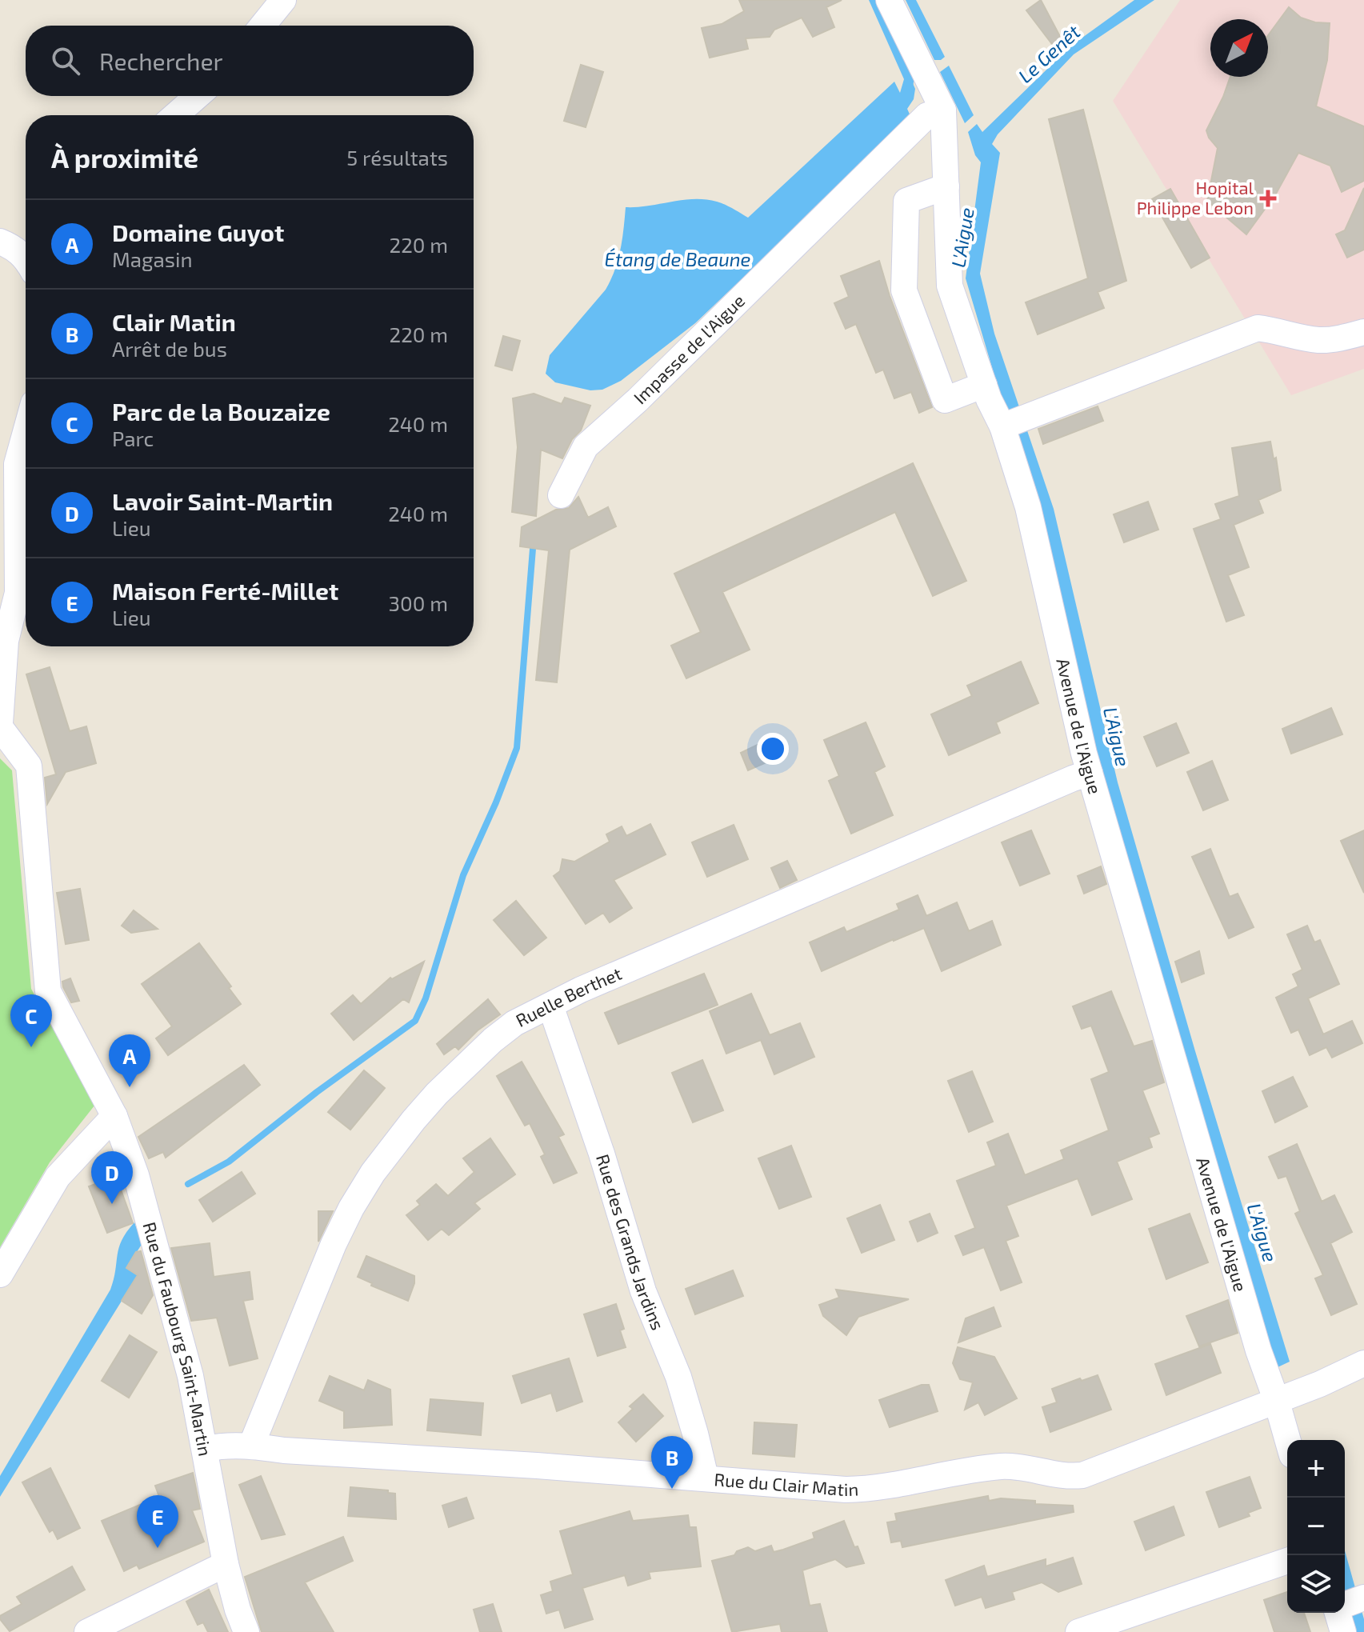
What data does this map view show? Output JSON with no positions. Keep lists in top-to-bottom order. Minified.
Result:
{"streets":{"street":["Impasse de l'Aigue","Avenue de l'Aigue","Ruelle Berthet","Rue des Grands Jardins","Rue du Faubourg Saint-Martin","Rue du Clair Matin"]},"crossings":[["Impasse de l'Aigue","Avenue de l'Aigue"],["Avenue de l'Aigue","Ruelle Berthet"],["Avenue de l'Aigue","Rue du Clair Matin"],["Ruelle Berthet","Rue des Grands Jardins"],["Ruelle Berthet","Rue du Clair Matin"],["Rue des Grands Jardins","Rue du Clair Matin"],["Rue du Faubourg Saint-Martin","Rue du Clair Matin"]],"water":["Le Genêt","L'Aigue","Étang de Beaune"],"places":{"health":["Hopital Philippe Lebon"]},"north":"top right","page":{"search":"Rechercher","heading":["À proximité","5 résultats"],"list":[{"mark":"A","name":"Domaine Guyot","note":"Magasin","value":"220 m"},{"mark":"B","name":"Clair Matin","note":"Arrêt de bus","value":"220 m"},{"mark":"C","name":"Parc de la Bouzaize","note":"Parc","value":"240 m"},{"mark":"D","name":"Lavoir Saint-Martin","note":"Lieu","value":"240 m"},{"mark":"E","name":"Maison Ferté-Millet","note":"Lieu","value":"300 m"}],"pins":["C","A","D","B","E"],"map_buttons":["+","−"]}}
